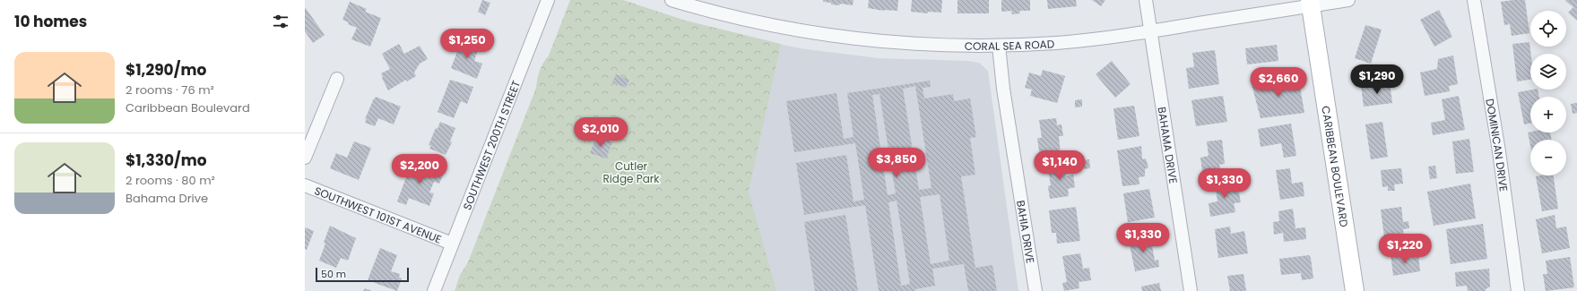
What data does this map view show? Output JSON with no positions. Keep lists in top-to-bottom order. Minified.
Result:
{"streets":{"street":["CORAL SEA ROAD","SOUTHWEST 200TH STREET","DOMINICAN DRIVE","BAHAMA DRIVE","CARIBBEAN BOULEVARD","SOUTHWEST 101ST AVENUE","BAHIA DRIVE"]},"crossings":[["CORAL SEA ROAD","BAHAMA DRIVE"],["CORAL SEA ROAD","CARIBBEAN BOULEVARD"],["CORAL SEA ROAD","BAHIA DRIVE"],["SOUTHWEST 200TH STREET","SOUTHWEST 101ST AVENUE"]],"parks":["Cutler Ridge Park"],"scale_bar":"50 m","page":{"heading":"10 homes","map_buttons":["+","−"],"price":["$1,250","$1,290","$2,660","$2,010","$3,850","$1,140","$2,200","$1,330","$1,330","$1,220"],"list":[{"name":"$1,290/mo","note":"2 rooms · 76 m² · Caribbean Boulevard"},{"name":"$1,330/mo","note":"2 rooms · 80 m² · Bahama Drive"}],"scale":"50 m"}}
